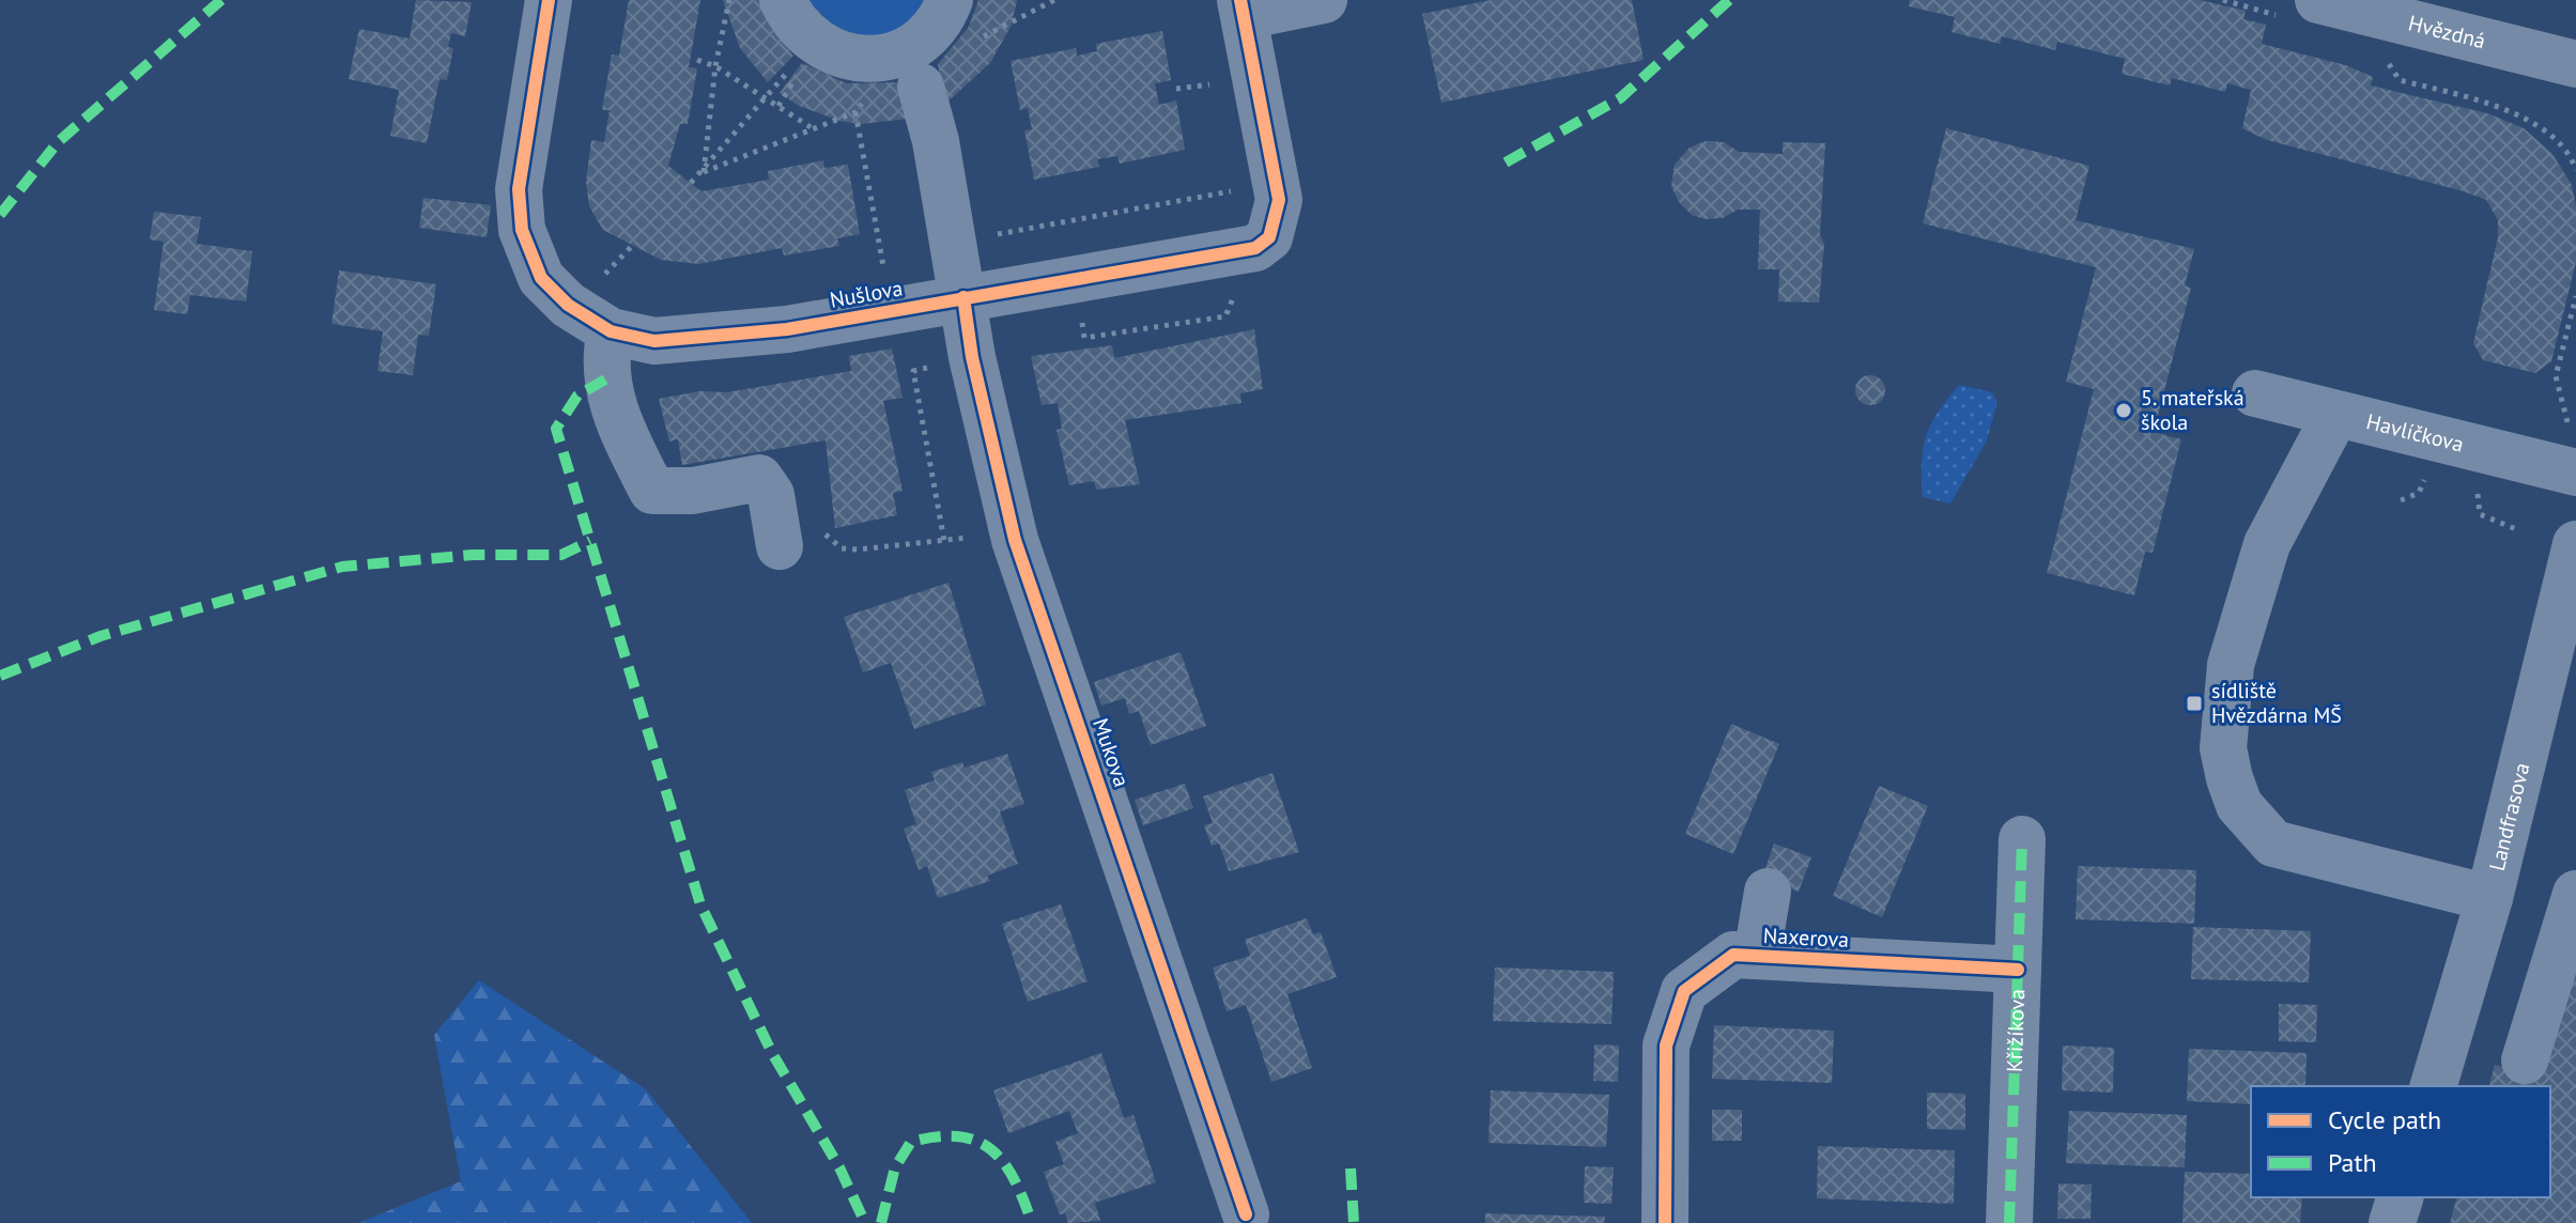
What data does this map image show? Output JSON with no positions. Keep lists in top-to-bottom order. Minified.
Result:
{"streets":{"street":["Hvězdná","Nušlova","Havlíčkova","Mukova","Landfrasova","Naxerova","Křižíkova"]},"crossings":[["Nušlova","Mukova"],["Naxerova","Křižíkova"]],"places":{"other":["5. mateřská škola"],"transit":["sídliště Hvězdárna MŠ"]},"legend":["Cycle path","Path"]}
